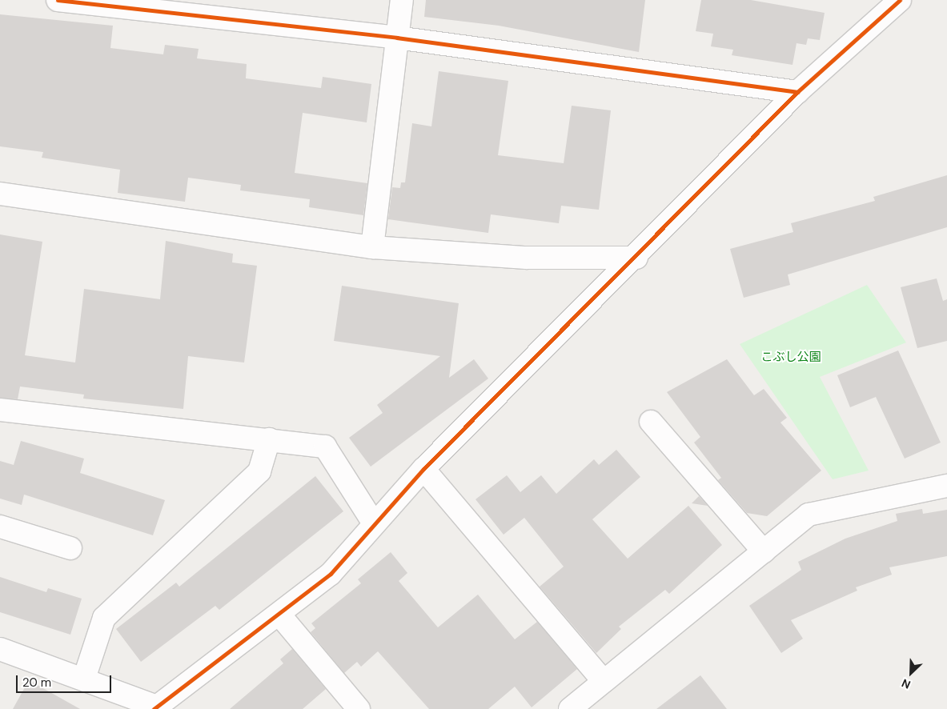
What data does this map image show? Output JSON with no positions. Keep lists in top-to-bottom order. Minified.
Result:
{"parks":["こぶし公園"],"scale_bar":"20 m","north":"bottom left"}
